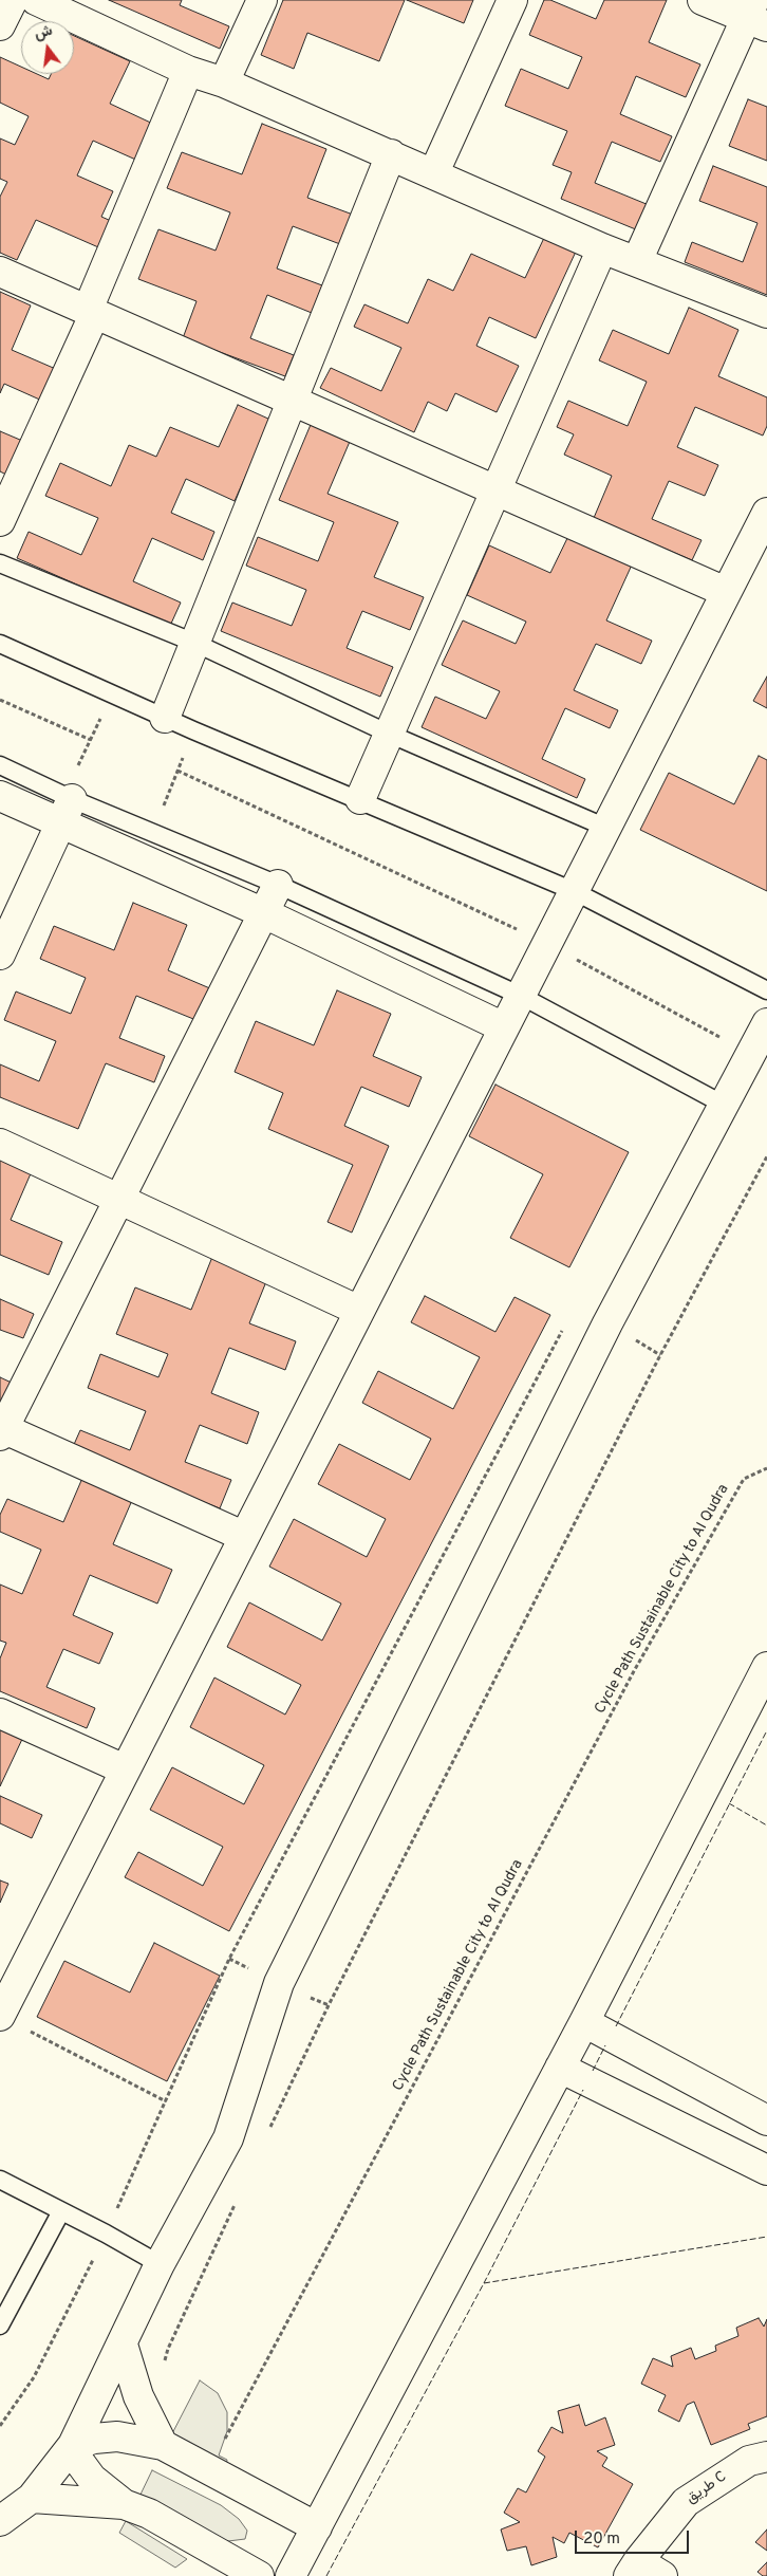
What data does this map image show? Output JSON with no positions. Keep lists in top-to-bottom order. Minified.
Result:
{"streets":{"street":["طريق C"],"path":["Cycle Path Sustainable City to Al Qudra"]},"scale_bar":"20 m","north":"top"}
